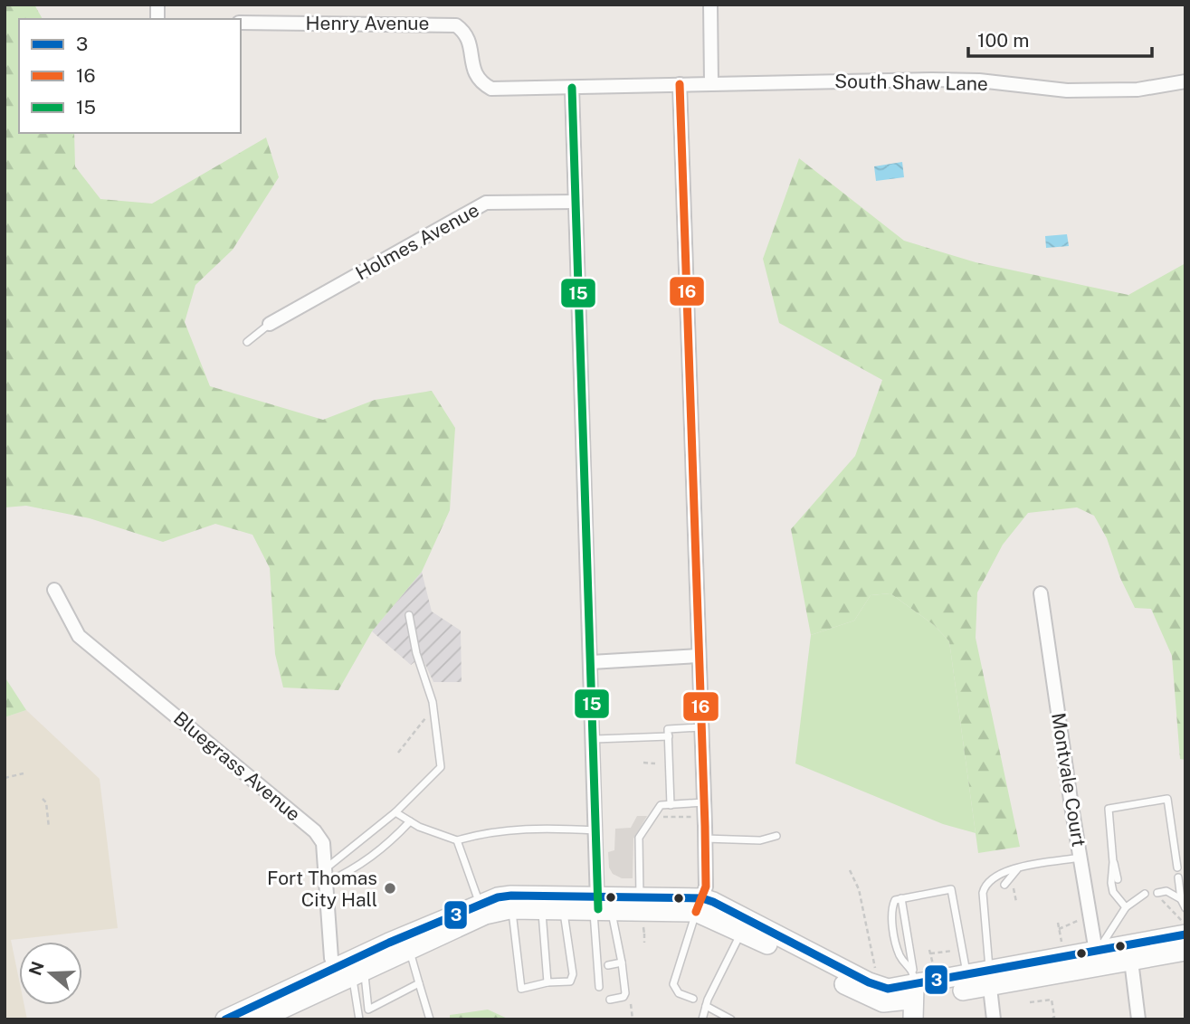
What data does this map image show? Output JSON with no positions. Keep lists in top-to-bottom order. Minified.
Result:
{"streets":{"street":["Henry Avenue","South Shaw Lane","Holmes Avenue","Bluegrass Avenue","Montvale Court"]},"crossings":[["Henry Avenue","South Shaw Lane"]],"places":["Fort Thomas City Hall"],"lines":["transit line 16","transit line 15","transit line 3"],"legend":["3","16","15"],"scale_bar":"100 m","north":"left"}
